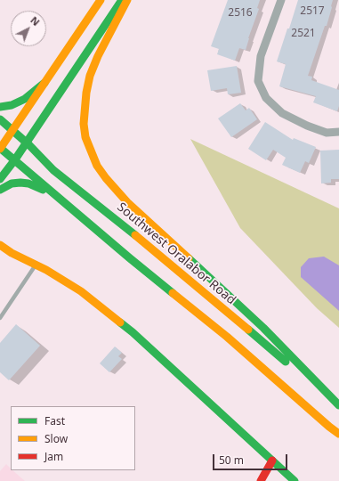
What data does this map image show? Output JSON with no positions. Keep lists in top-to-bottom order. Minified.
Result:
{"streets":{"main road":["Southwest Oralabor Road"]},"house_numbers":["2517","2516","2521"],"legend":["Fast","Slow","Jam"],"scale_bar":"50 m","north":"top right"}
